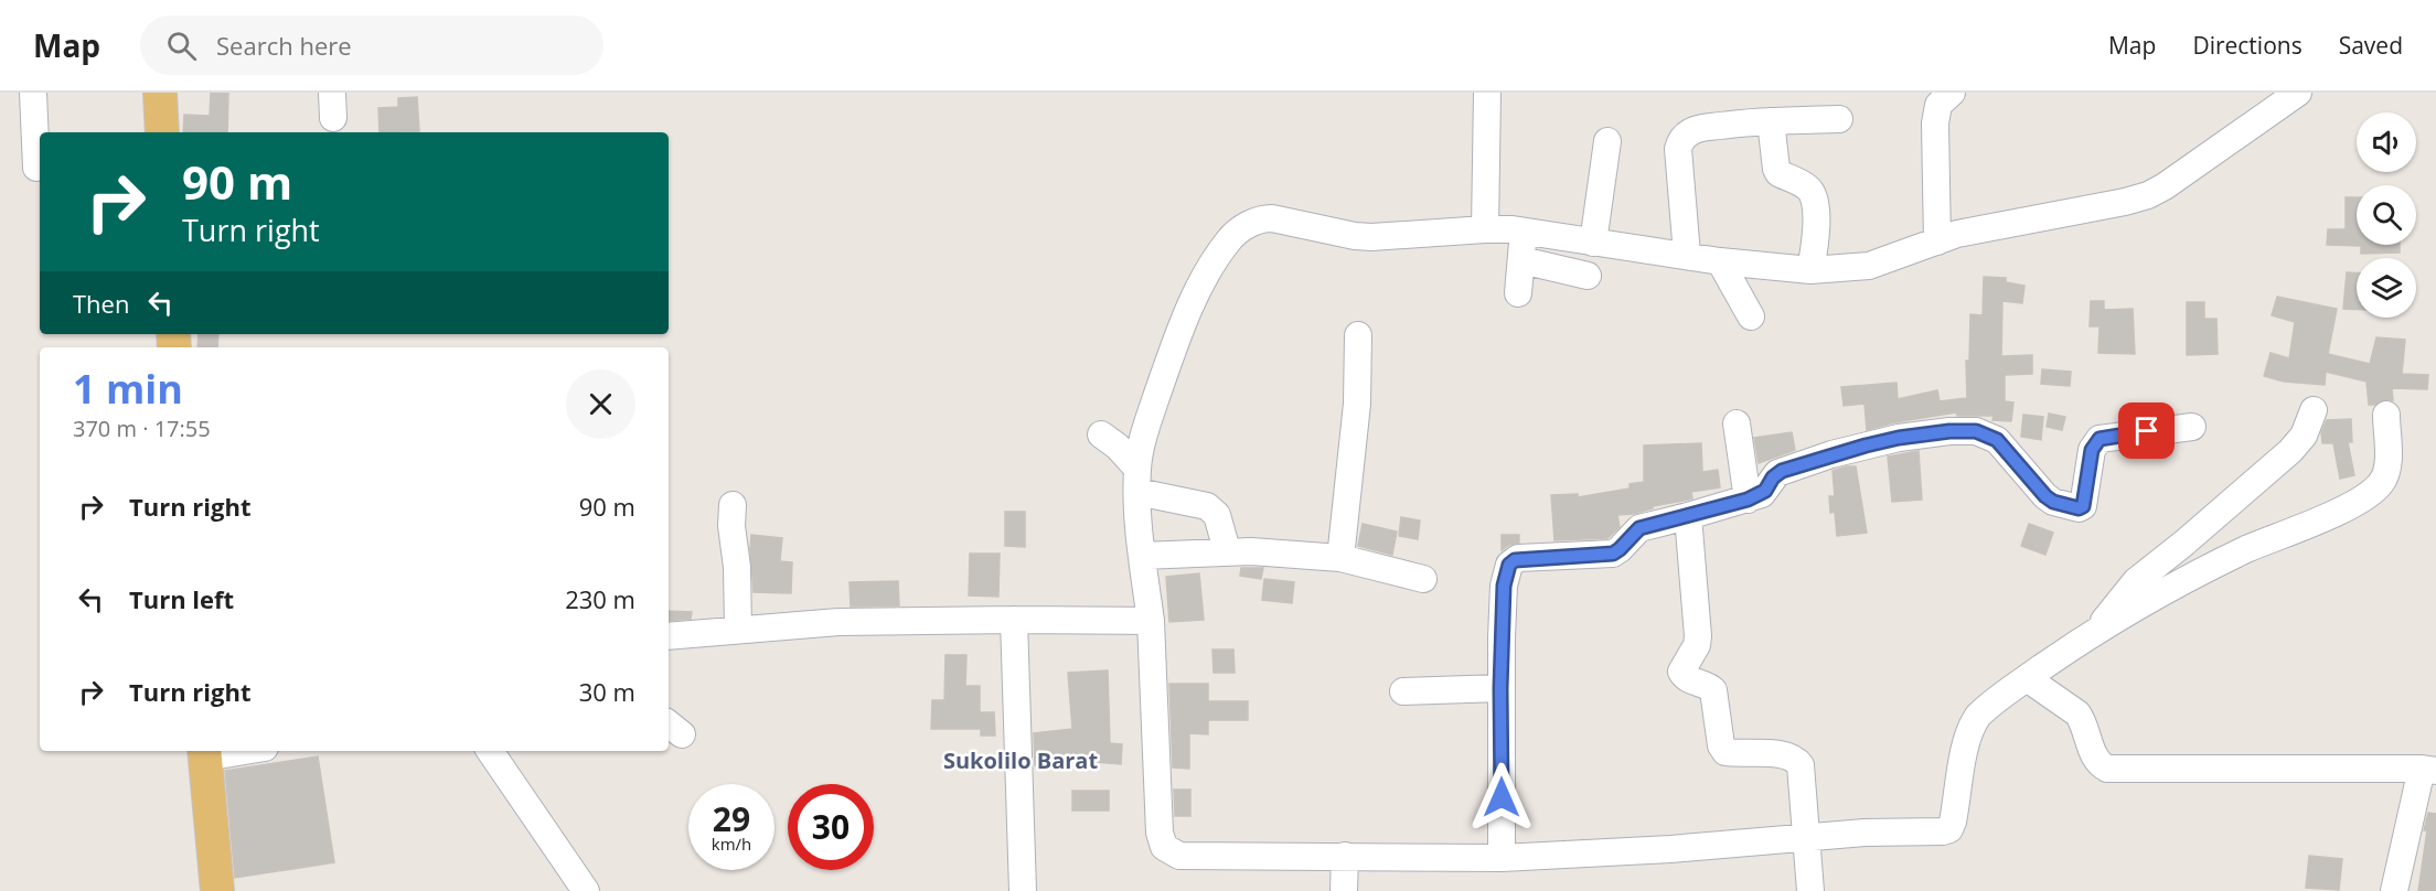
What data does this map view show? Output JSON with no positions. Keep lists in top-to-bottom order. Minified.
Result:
{"districts":["Sukolilo Barat"],"page":{"header":"Map","search":"Search here","nav":["Map","Directions","Saved"],"turn":["90 m","Turn right"],"then":"Then","heading":["1 min","370 m · 17:55"],"list":[{"name":"Turn right","value":"90 m"},{"name":"Turn left","value":"230 m"},{"name":"Turn right","value":"30 m"}],"speed":"29 km/h","limit":"30"}}
